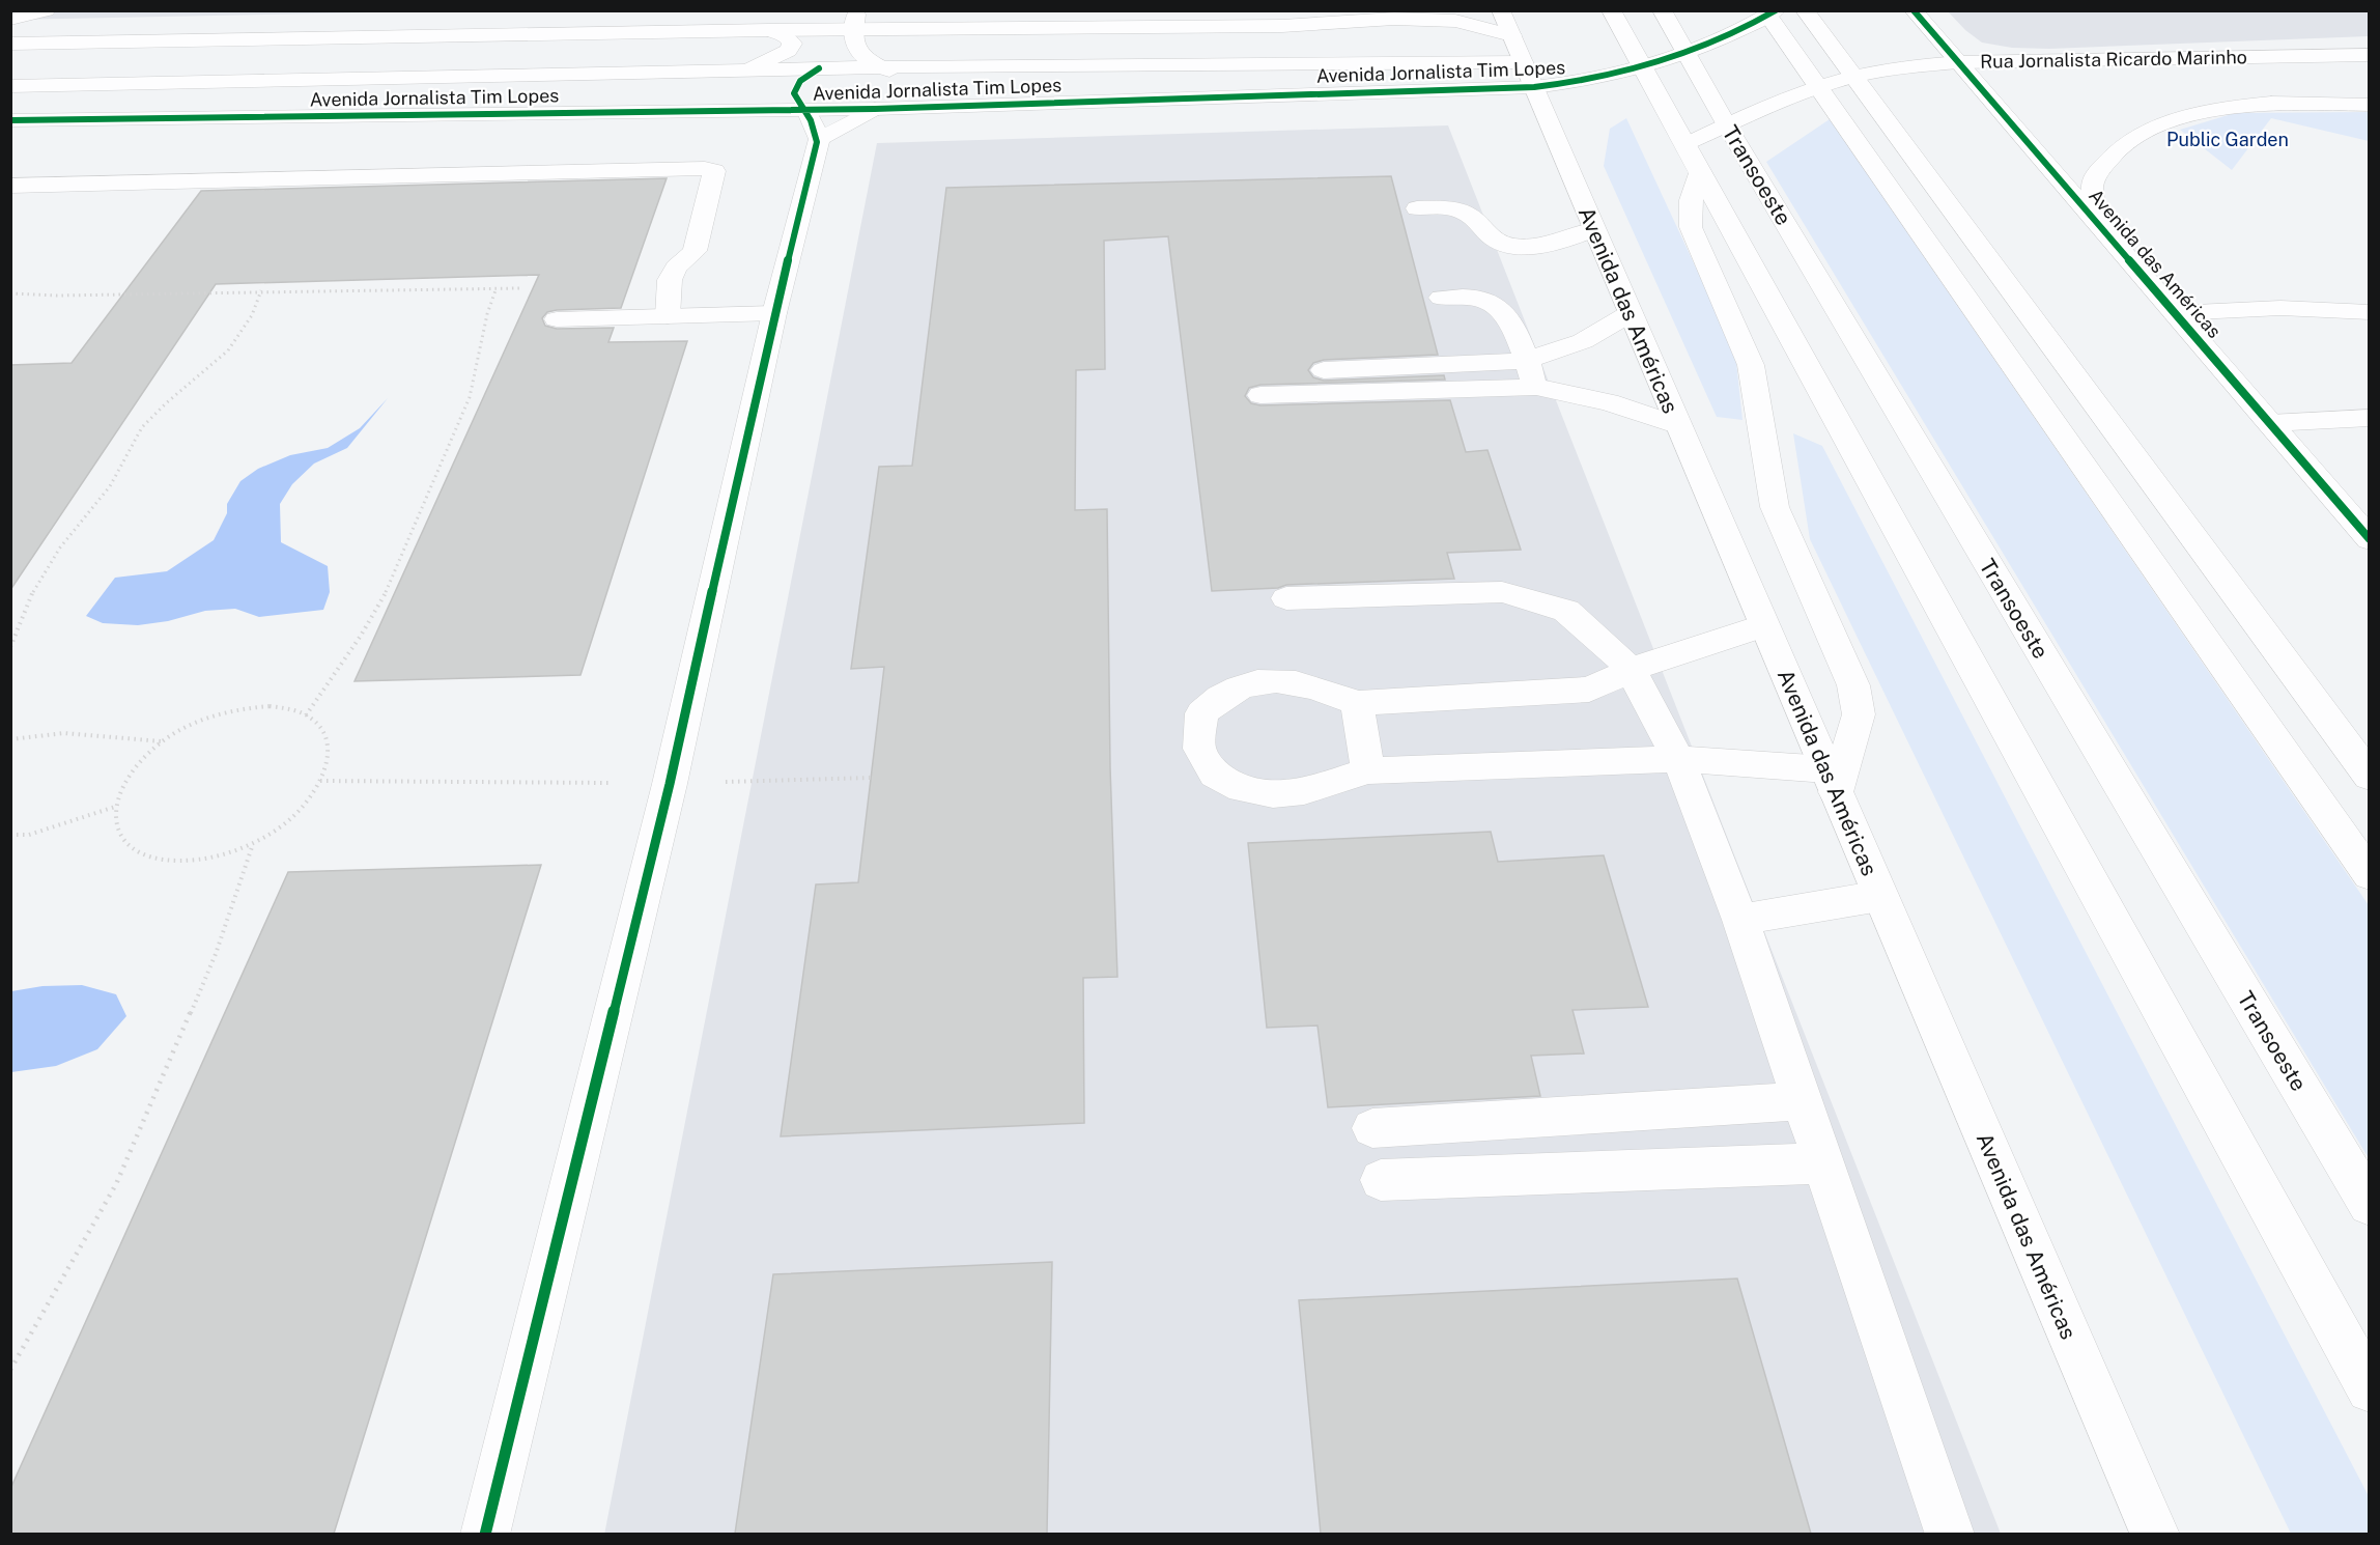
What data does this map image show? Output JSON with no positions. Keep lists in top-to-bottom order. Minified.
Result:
{"streets":{"main road":["Rua Jornalista Ricardo Marinho","Avenida Jornalista Tim Lopes","Transoeste","Avenida das Américas"]},"crossings":[["Rua Jornalista Ricardo Marinho","Transoeste"],["Rua Jornalista Ricardo Marinho","Avenida das Américas"],["Avenida Jornalista Tim Lopes","Transoeste"],["Avenida Jornalista Tim Lopes","Avenida das Américas"]],"parks":["Public Garden"]}
